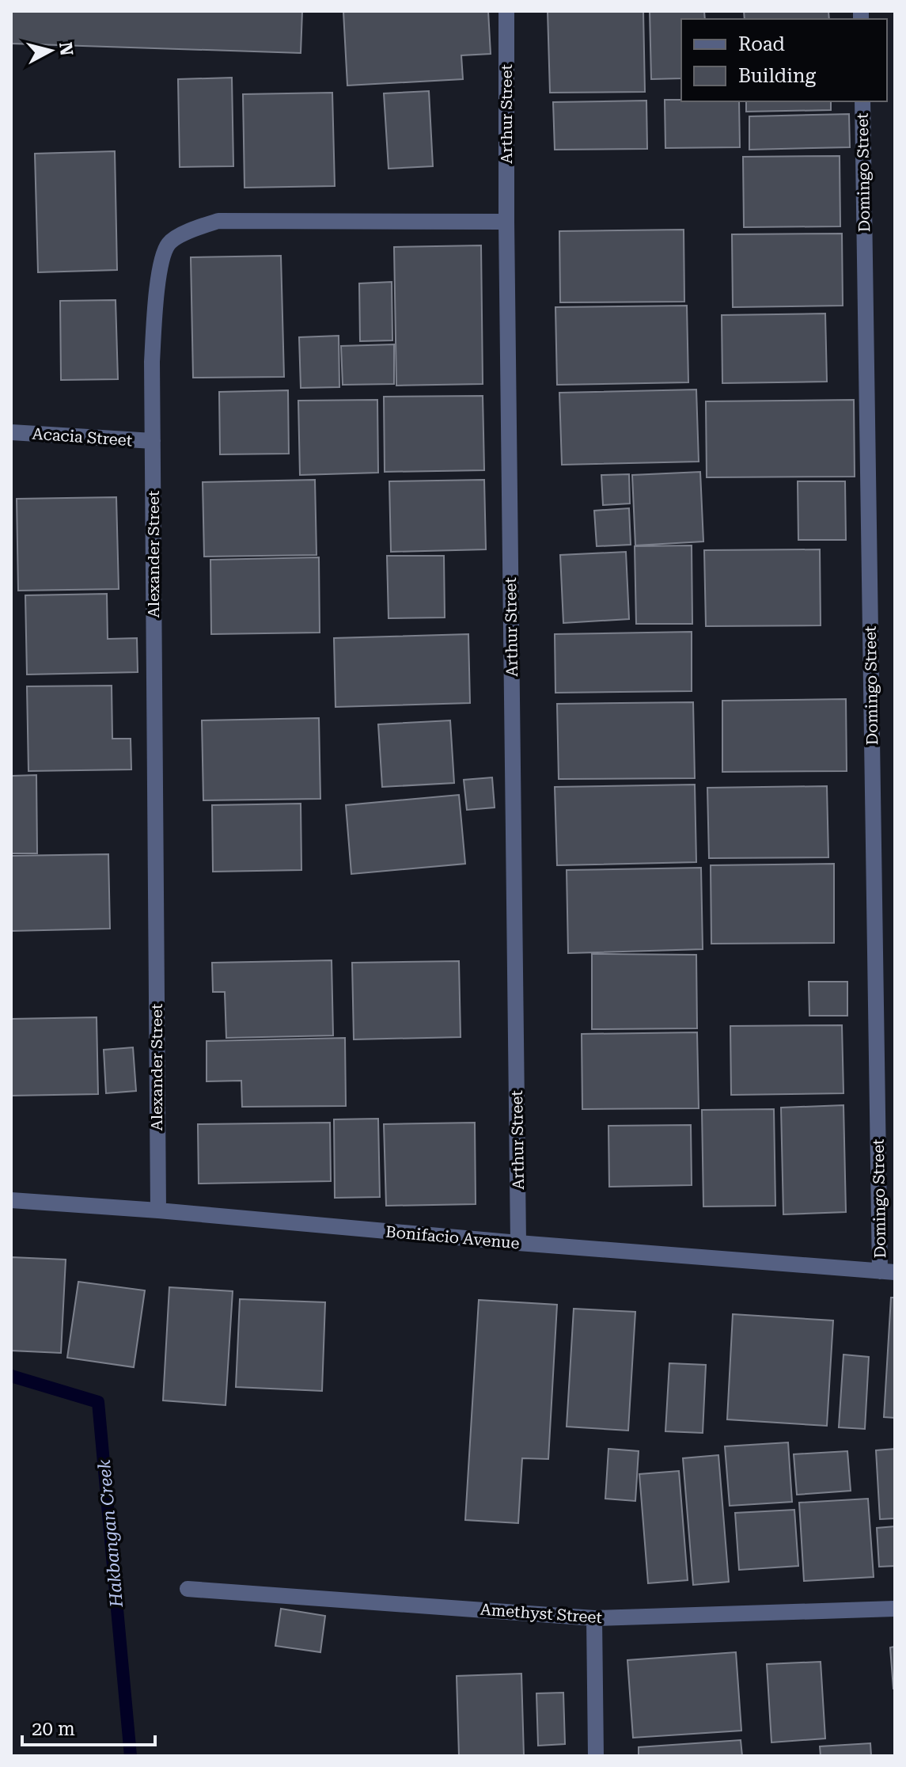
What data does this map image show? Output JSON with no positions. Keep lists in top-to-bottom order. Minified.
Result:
{"streets":{"street":["Arthur Street","Domingo Street","Acacia Street","Alexander Street","Bonifacio Avenue","Amethyst Street"]},"crossings":[["Arthur Street","Alexander Street"],["Arthur Street","Bonifacio Avenue"],["Domingo Street","Bonifacio Avenue"],["Acacia Street","Alexander Street"],["Alexander Street","Bonifacio Avenue"]],"water":["Hakbangan Creek"],"legend":["Road","Building"],"scale_bar":"20 m","north":"right"}
